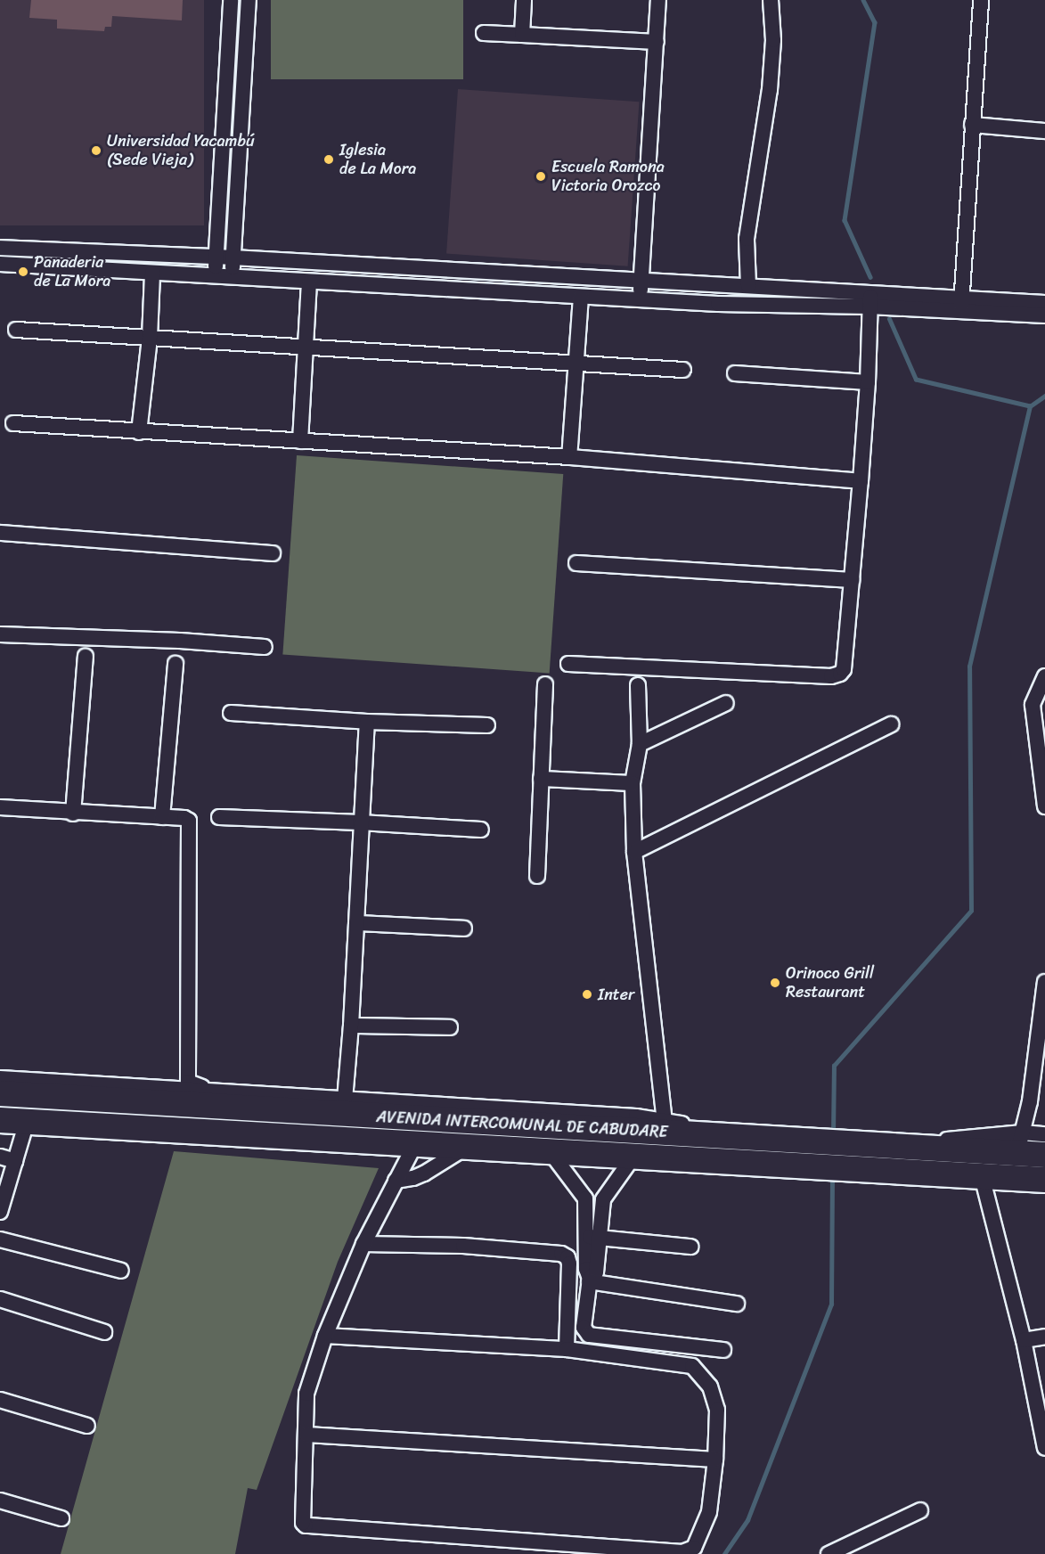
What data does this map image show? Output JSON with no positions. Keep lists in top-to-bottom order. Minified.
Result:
{"streets":{"highway":["AVENIDA INTERCOMUNAL DE CABUDARE"]},"places":["Universidad Yacambú (Sede Vieja)","Iglesia de La Mora","Escuela Ramona Victoria Orozco","Panaderia de La Mora","Orinoco Grill Restaurant","Inter"]}
